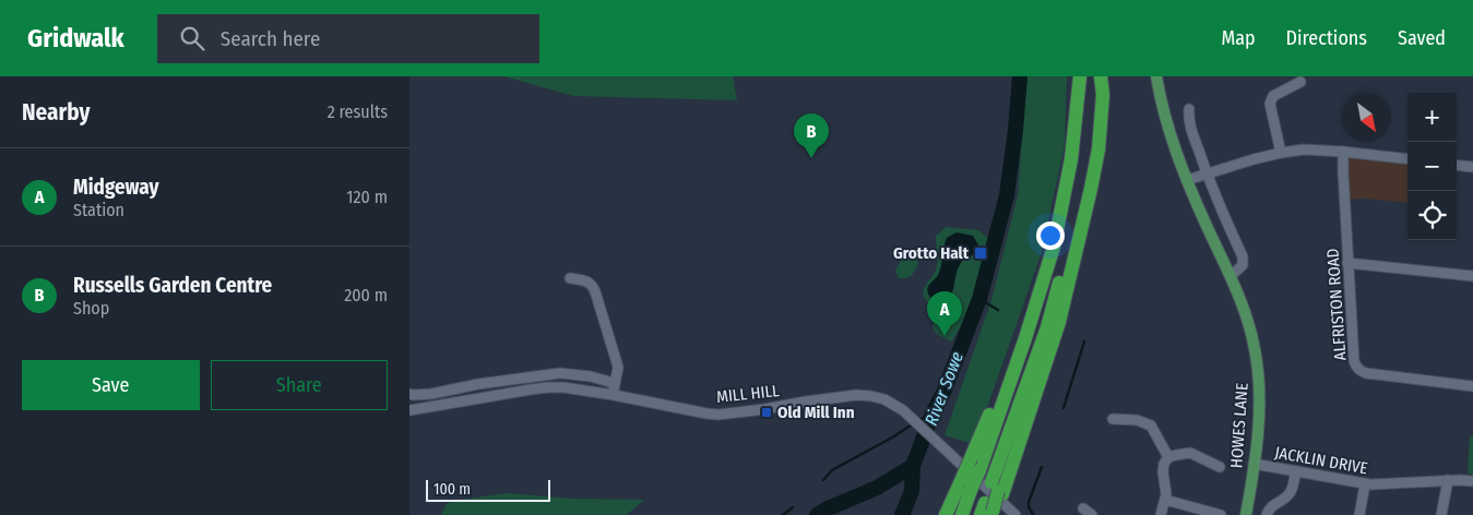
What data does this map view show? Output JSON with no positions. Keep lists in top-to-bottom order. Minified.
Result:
{"streets":{"main road":["HOWES LANE"],"street":["ALFRISTON ROAD","MILL HILL","JACKLIN DRIVE"]},"crossings":[["HOWES LANE","JACKLIN DRIVE"]],"water":["River Sowe"],"places":{"transit":["Grotto Halt","Old Mill Inn"]},"scale_bar":"100 m","north":"bottom right","page":{"header":"Gridwalk","search":"Search here","nav":["Map","Directions","Saved"],"heading":["Nearby","2 results"],"map_buttons":["+","−"],"pins":["B","A"],"list":[{"mark":"A","name":"Midgeway","note":"Station","value":"120 m"},{"mark":"B","name":"Russells Garden Centre","note":"Shop","value":"200 m"}],"buttons":["Save","Share"],"scale":"100 m"}}
